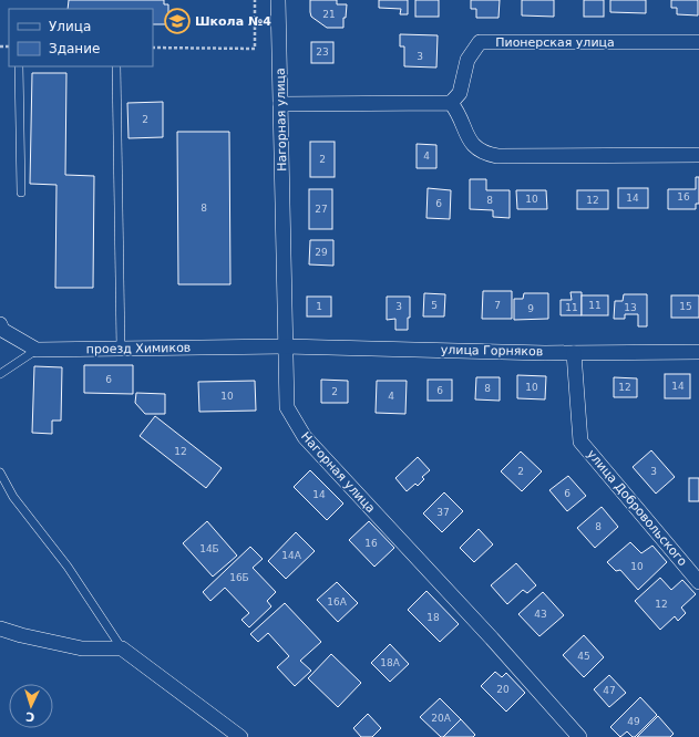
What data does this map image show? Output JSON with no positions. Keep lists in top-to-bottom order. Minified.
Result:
{"streets":{"street":["Пионерская улица","Нагорная улица","проезд Химиков","улица Горняков","улица Добровольского"]},"crossings":[["Нагорная улица","проезд Химиков"],["Нагорная улица","улица Горняков"],["проезд Химиков","улица Горняков"],["улица Горняков","улица Добровольского"]],"places":{"school or university":["Школа №4"]},"house_numbers":["21","23","3","2","4","2","16","14","10","8","12","6","8","27","29","5","7","11","1","3","15","11","13","9","6","14","10","12","8","6","2","10","4","12","2","3","6","14","37","8","16","14Б","14А","10","16Б","16А","12","43","18","45","18А","20","47","20А","49"],"legend":["Улица","Здание"],"north":"bottom"}
